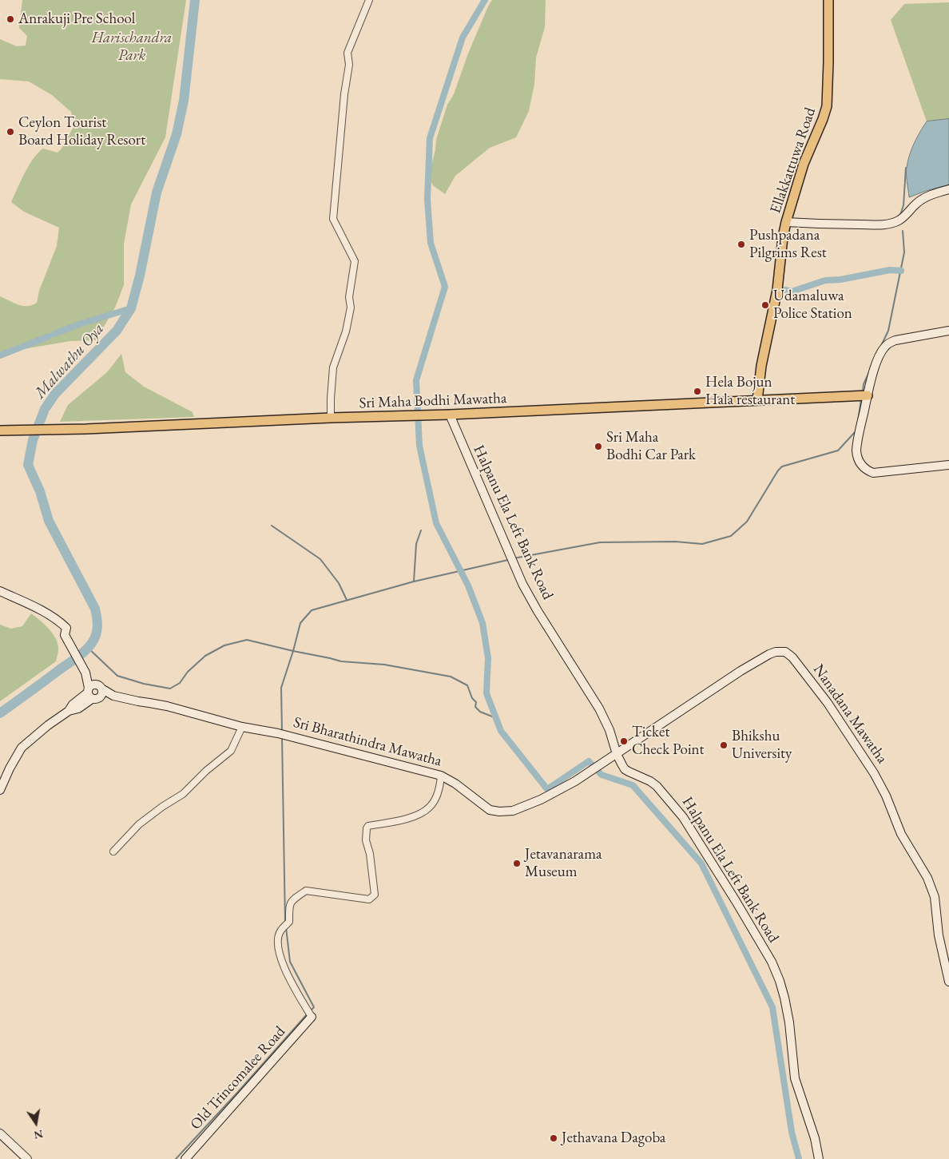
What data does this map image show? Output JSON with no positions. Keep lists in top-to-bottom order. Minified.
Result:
{"streets":{"main road":["Ellakkattuwa Road","Sri Maha Bodhi Mawatha","Halpanu Ela Left Bank Road","Nanadana Mawatha","Sri Bharathindra Mawatha","Old Trincomalee Road"]},"crossings":[["Ellakkattuwa Road","Sri Maha Bodhi Mawatha"],["Sri Maha Bodhi Mawatha","Halpanu Ela Left Bank Road"],["Halpanu Ela Left Bank Road","Nanadana Mawatha"],["Halpanu Ela Left Bank Road","Sri Bharathindra Mawatha"],["Nanadana Mawatha","Sri Bharathindra Mawatha"]],"water":["Malwathu Oya"],"parks":["Harischandra Park"],"places":["Anrakuji Pre School","Ceylon Tourist Board Holiday Resort","Pushpadana Pilgrims Rest","Udamaluwa Police Station","Hela Bojun Hala restaurant","Sri Maha Bodhi Car Park","Ticket Check Point","Bhikshu University","Jetavanarama Museum","Jethavana Dagoba"],"north":"bottom"}
